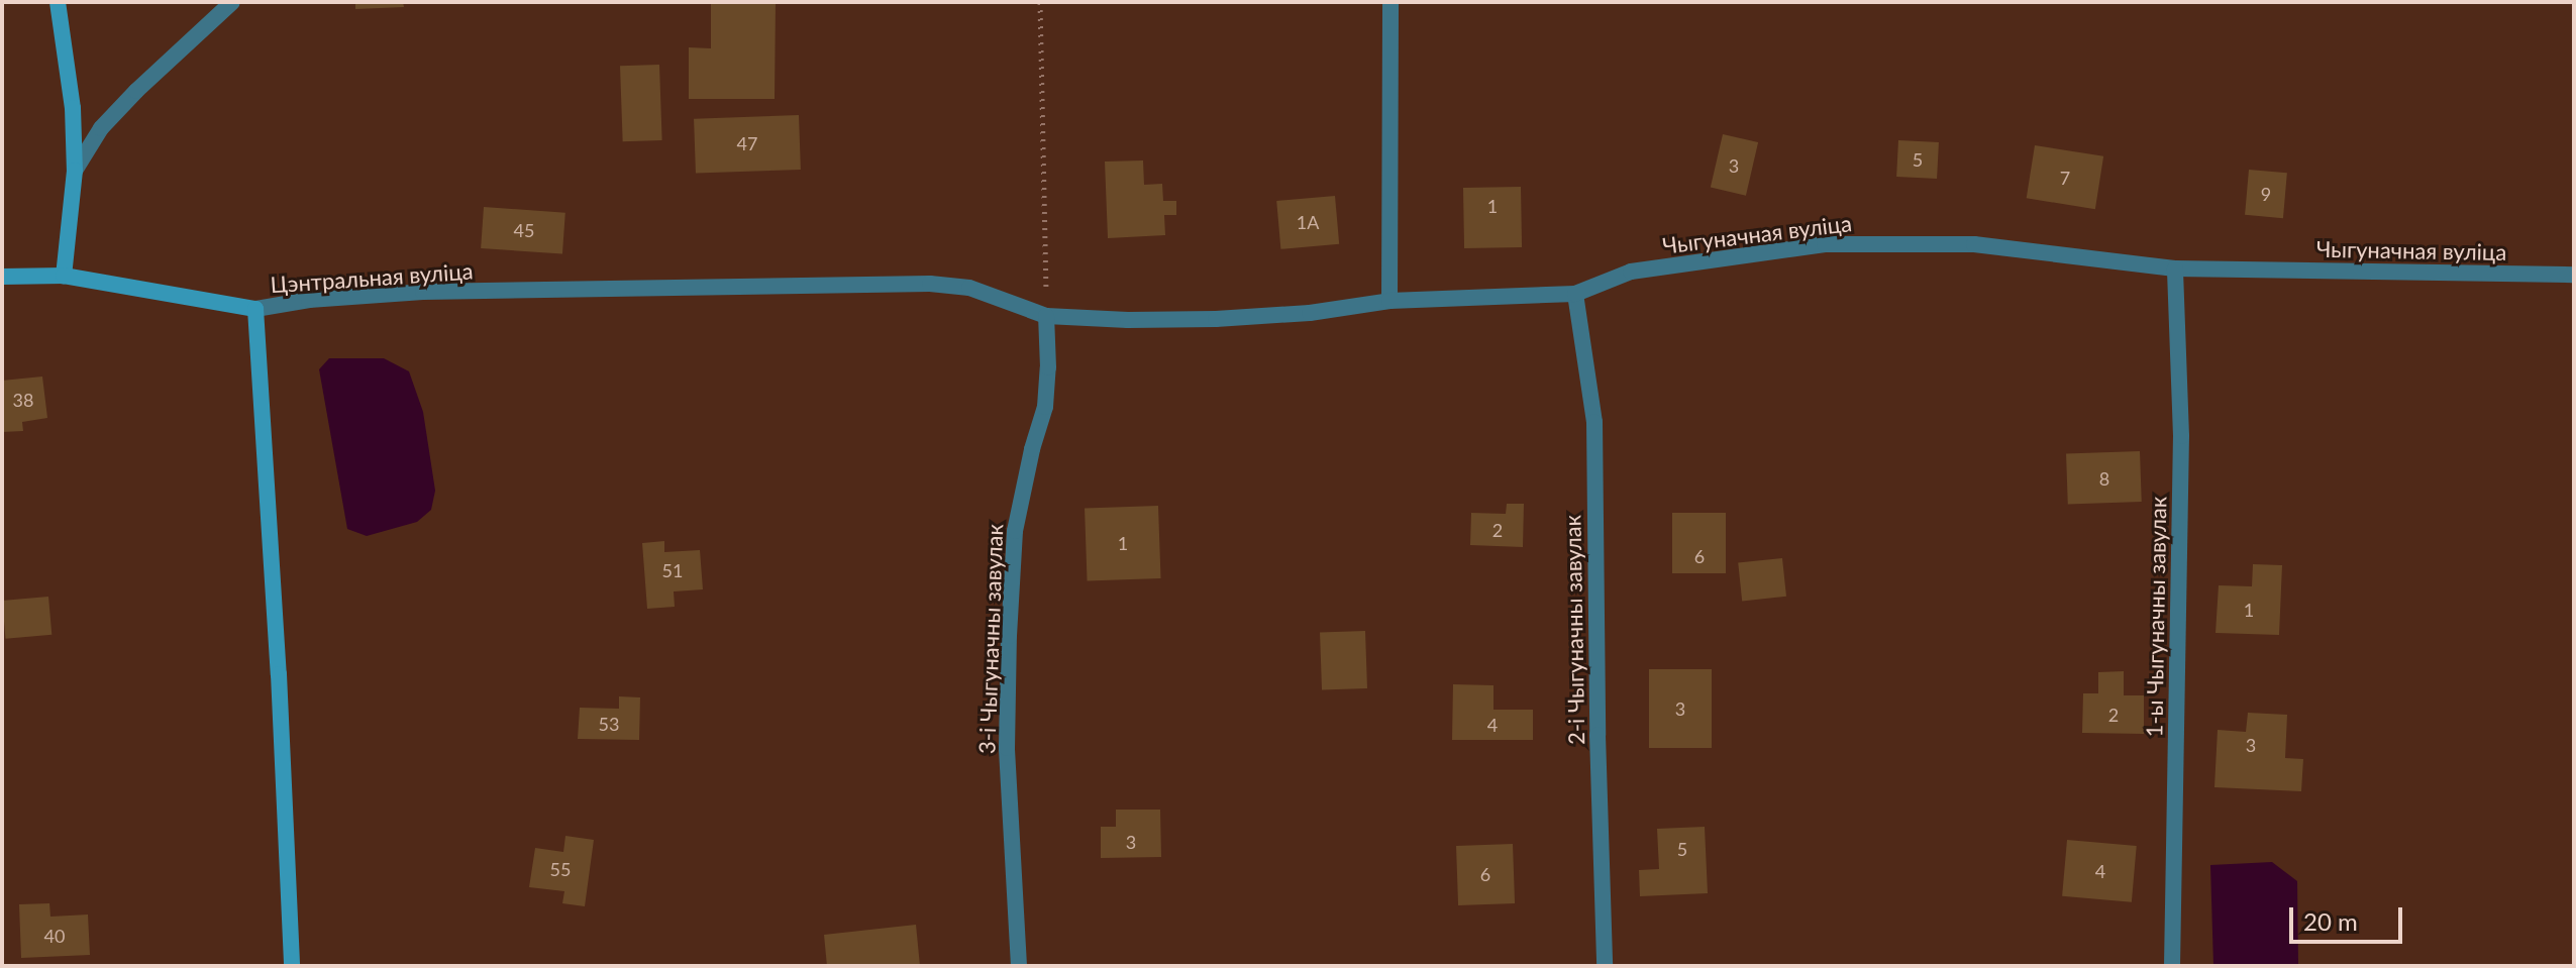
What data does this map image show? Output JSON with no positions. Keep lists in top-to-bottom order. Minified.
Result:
{"streets":{"street":["Чыгуначная вуліца","Цэнтральная вуліца","1-ы Чыгуначны завулак","2-і Чыгуначны завулак","3-і Чыгуначны завулак"]},"crossings":[["Чыгуначная вуліца","Цэнтральная вуліца"],["Чыгуначная вуліца","1-ы Чыгуначны завулак"],["Чыгуначная вуліца","2-і Чыгуначны завулак"],["Чыгуначная вуліца","3-і Чыгуначны завулак"],["Цэнтральная вуліца","3-і Чыгуначны завулак"]],"house_numbers":["47","5","3","7","9","1","1А","45","38","8","2","1","6","51","1","3","2","53","4","3","3","5","55","4","6","40"],"scale_bar":"20 m"}
